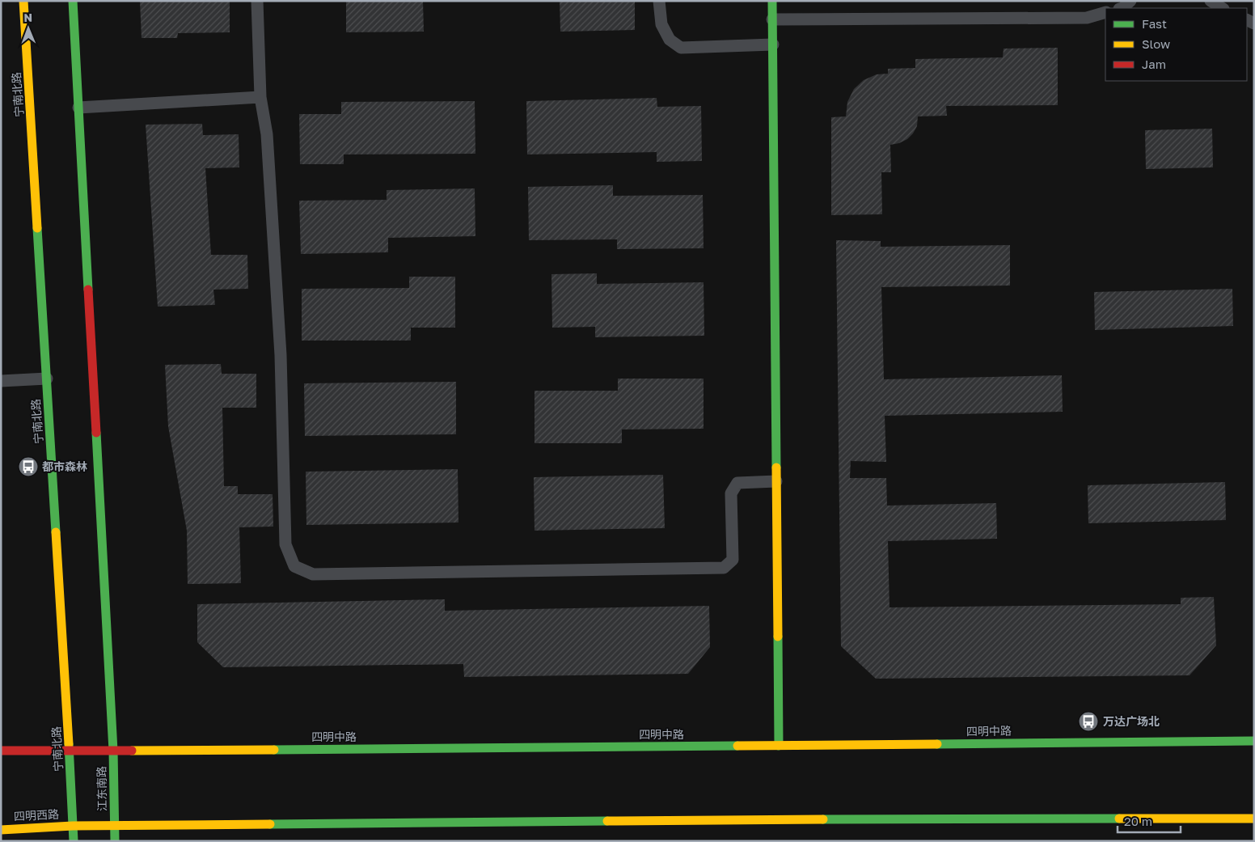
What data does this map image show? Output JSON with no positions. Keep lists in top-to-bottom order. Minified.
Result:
{"streets":{"main road":["宁南北路","四明中路","江东南路","四明西路"]},"crossings":[["宁南北路","四明中路"],["宁南北路","四明西路"],["四明中路","江东南路"]],"places":{"bus stop":["都市森林","万达广场北"]},"legend":["Fast","Slow","Jam"],"scale_bar":"20 m","north":"top"}
